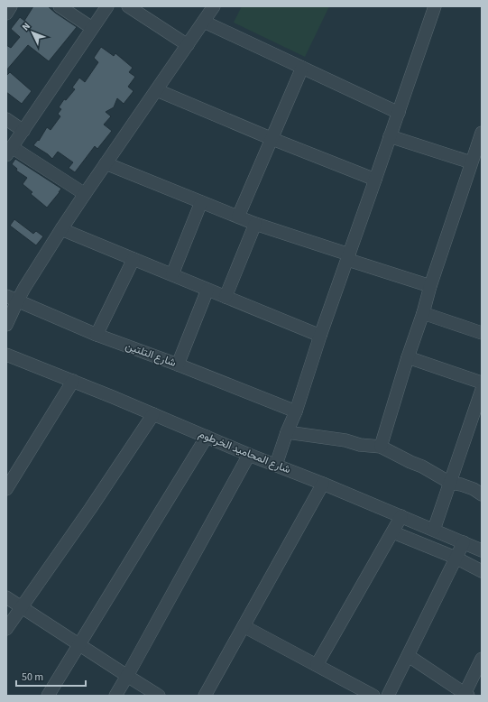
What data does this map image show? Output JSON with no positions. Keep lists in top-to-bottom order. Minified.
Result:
{"streets":{"street":["شارع التلتين","شارع المحاميد الخرطوم"]},"scale_bar":"50 m","north":"top left"}
